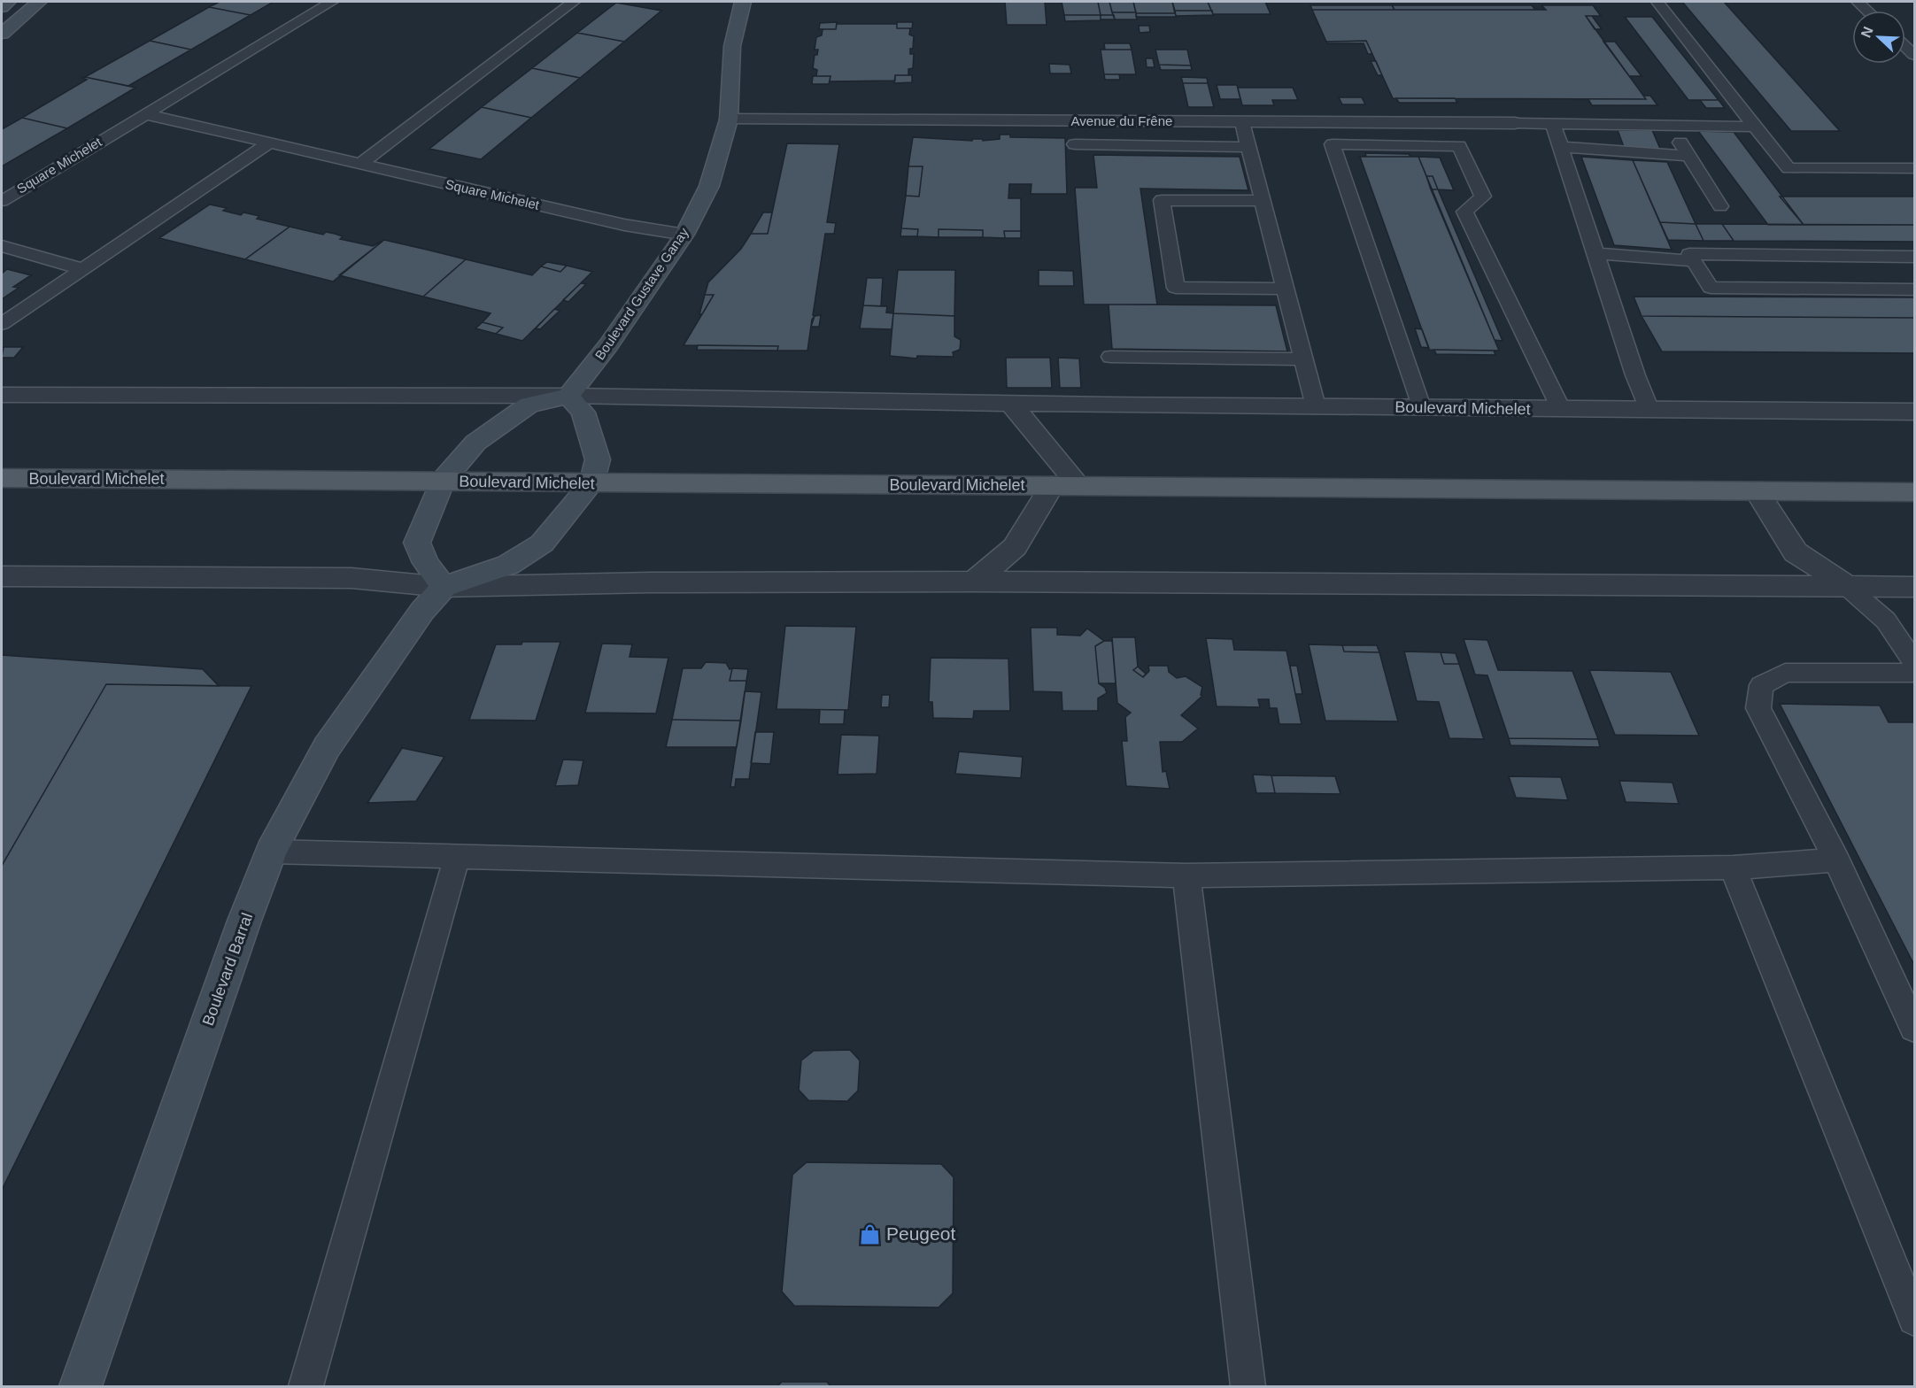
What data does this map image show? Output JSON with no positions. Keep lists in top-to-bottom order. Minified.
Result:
{"streets":{"main road":["Boulevard Michelet"],"street":["Avenue du Frêne","Boulevard Gustave Ganay","Boulevard Barral"],"lane":["Square Michelet"]},"crossings":[["Avenue du Frêne","Boulevard Gustave Ganay"],["Square Michelet","Boulevard Gustave Ganay"],["Boulevard Gustave Ganay","Boulevard Michelet"]],"places":{"shop":["Peugeot"]},"north":"top left"}
